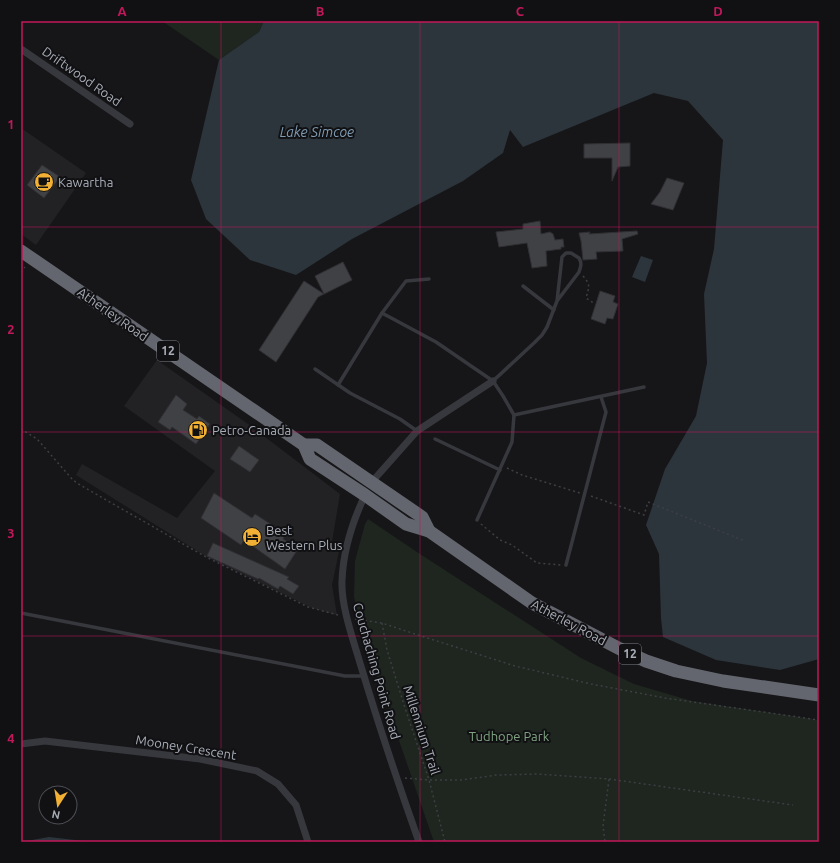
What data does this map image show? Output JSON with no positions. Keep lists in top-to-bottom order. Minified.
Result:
{"streets":{"highway":["Atherley Road","12"],"street":["Driftwood Road","Couchaching Point Road","Mooney Crescent"],"path":["Millennium Trail"]},"crossings":[["Atherley Road","Couchaching Point Road"]],"water":["Lake Simcoe"],"parks":["Tudhope Park"],"places":{"cafe":["Kawartha"],"fuel station":["Petro-Canada"],"hotel":["Best Western Plus"]},"north":"bottom","grid":{"columns":["A","B","C","D"],"rows":["1","2","3","4"]}}
